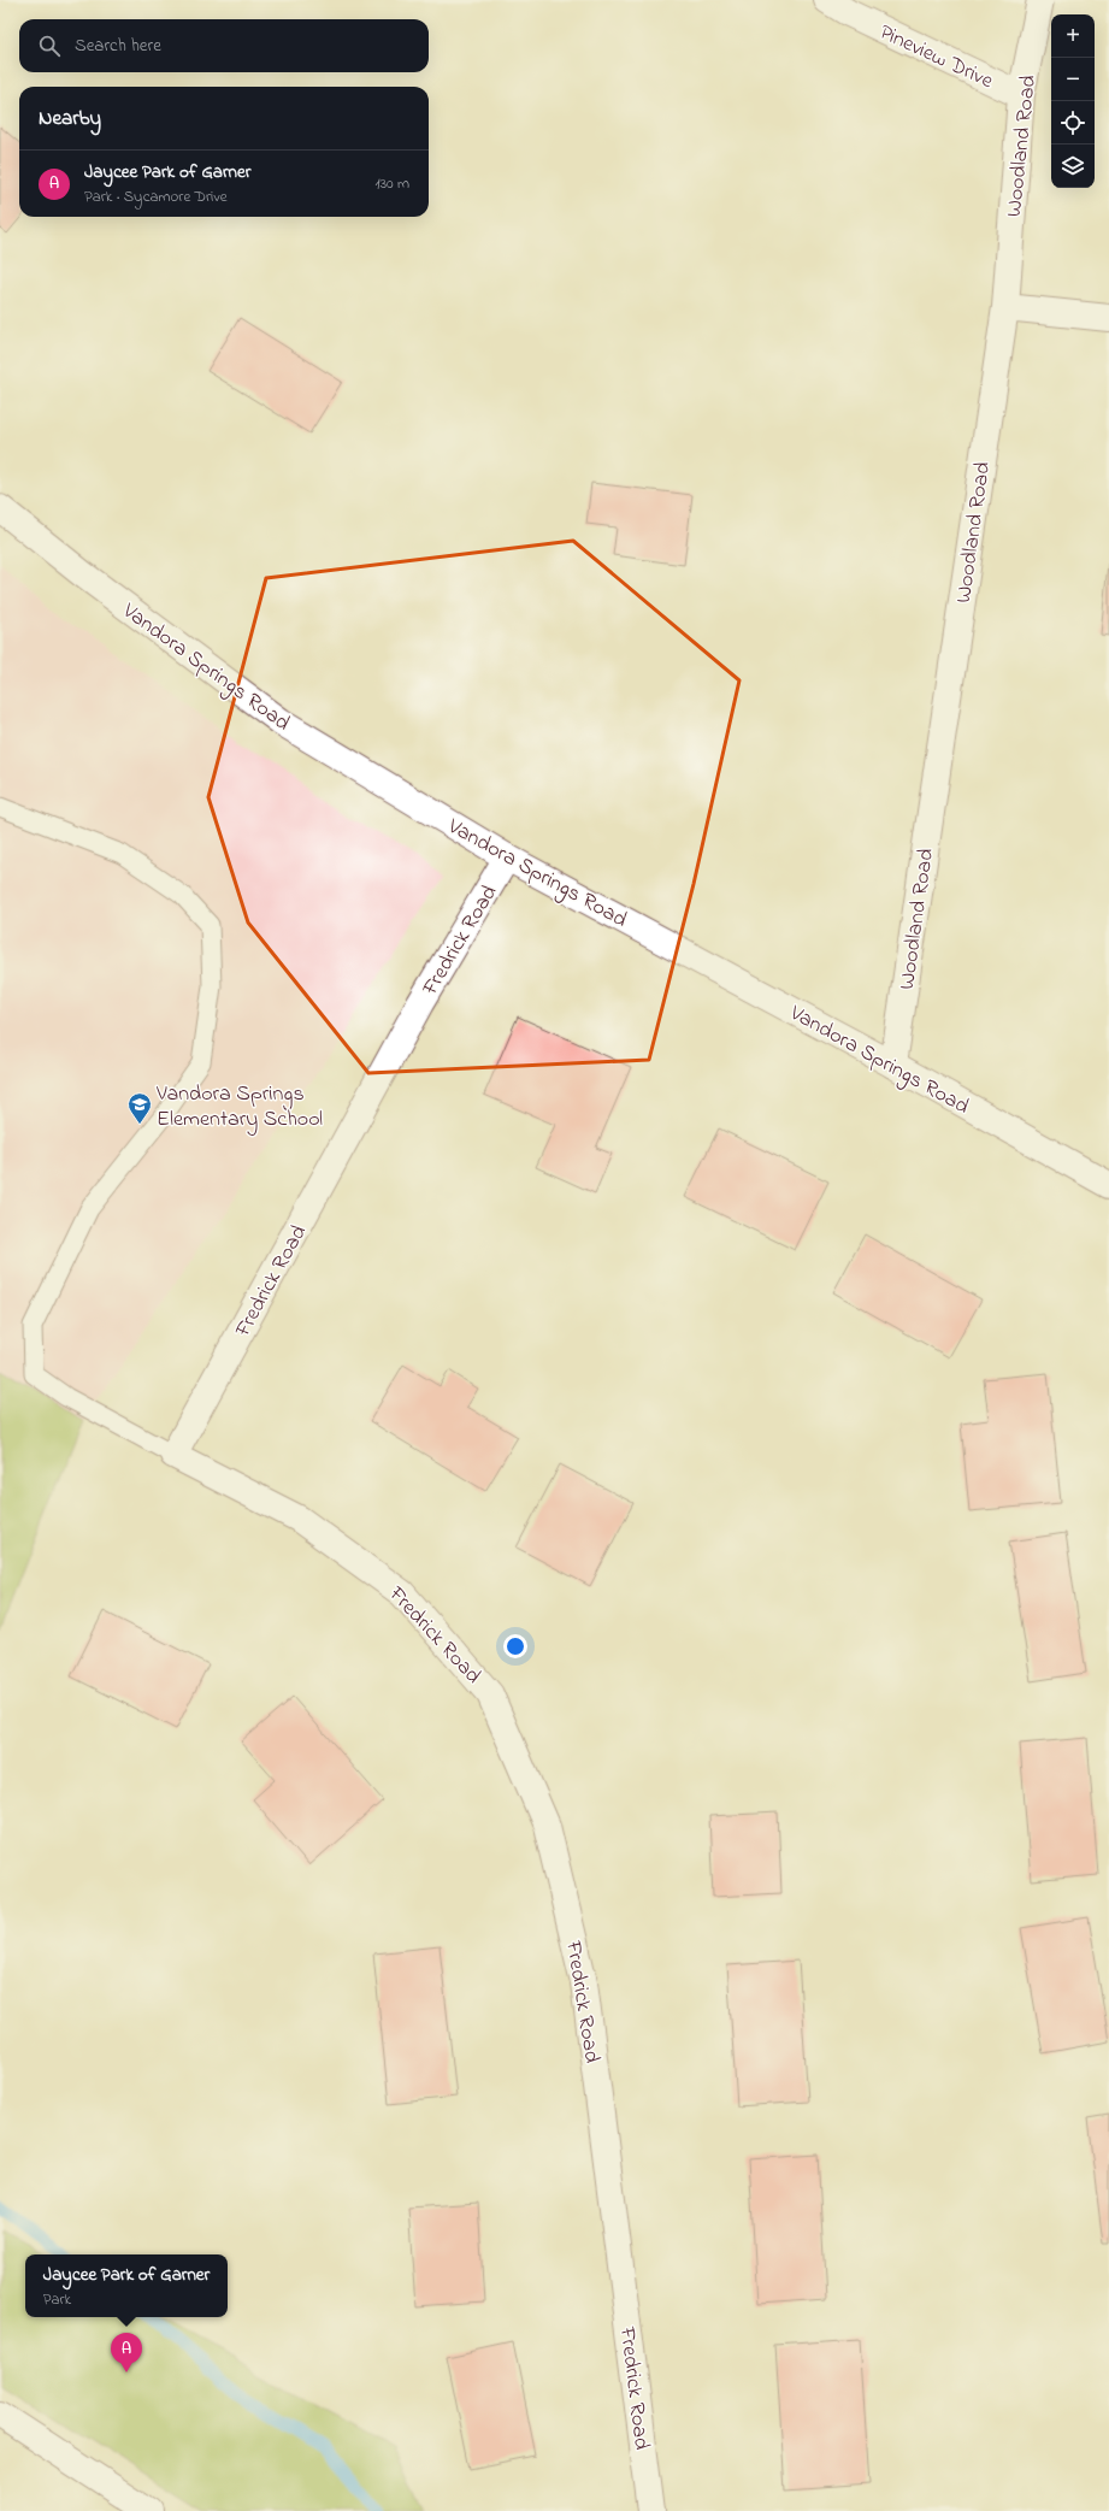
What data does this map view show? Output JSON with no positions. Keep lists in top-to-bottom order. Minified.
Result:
{"streets":{"street":["Pineview Drive","Woodland Road","Vandora Springs Road","Fredrick Road"]},"crossings":[["Pineview Drive","Woodland Road"],["Woodland Road","Vandora Springs Road"],["Vandora Springs Road","Fredrick Road"]],"places":{"school or university":["Vandora Springs Elementary School"]},"page":{"map_buttons":["+","−"],"search":"Search here","heading":"Nearby","list":[{"mark":"A","name":"Jaycee Park of Garner","note":"Park · Sycamore Drive","value":"130 m"}],"popup":["Jaycee Park of Garner","Park"],"pins":"A"}}
